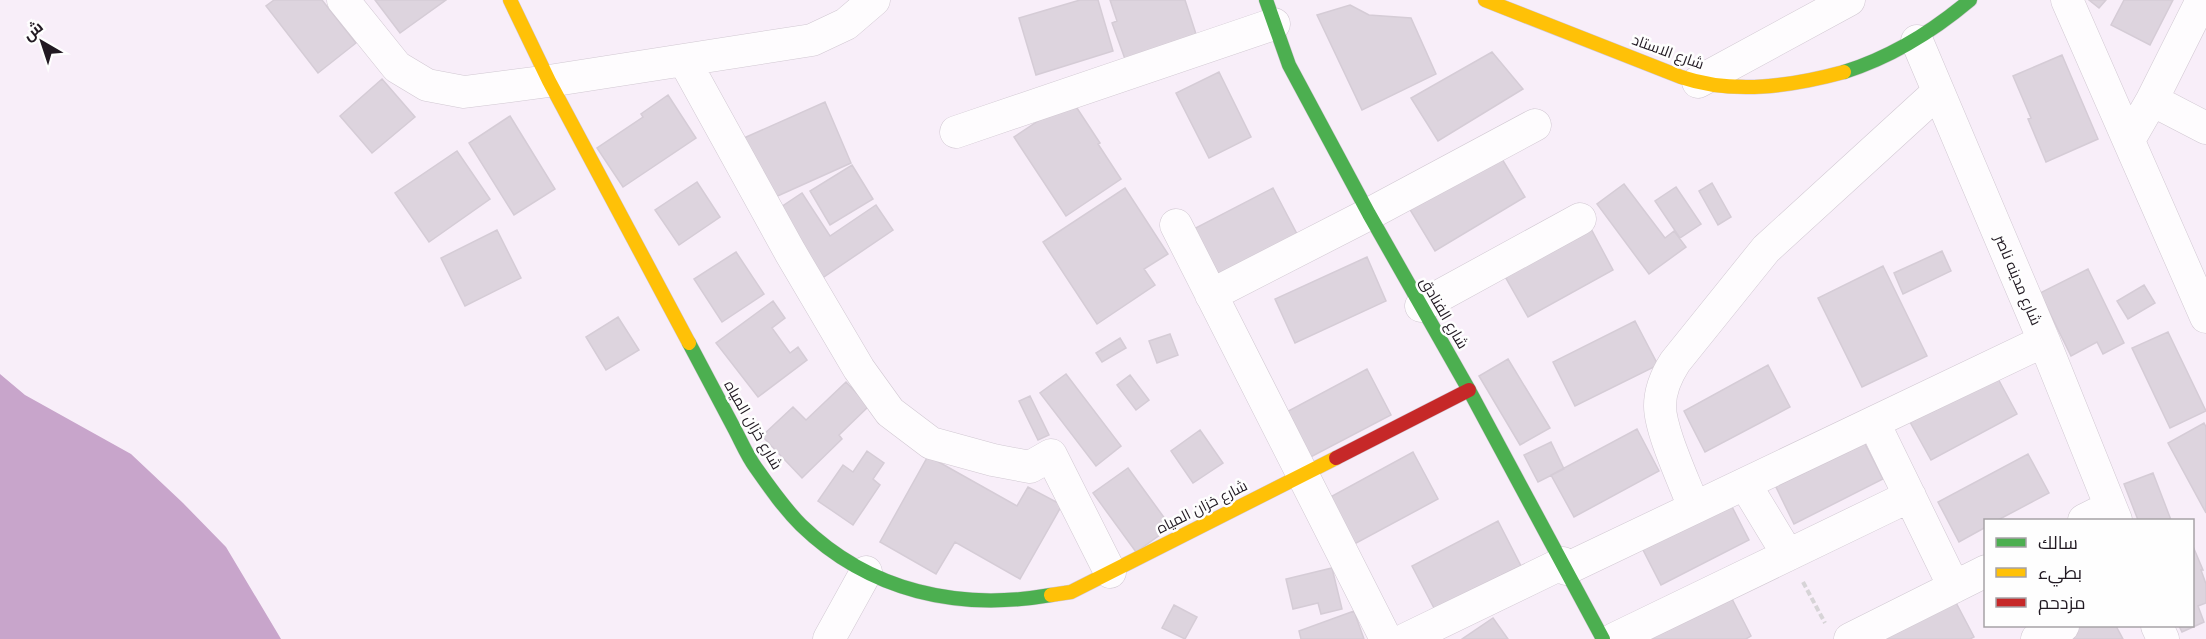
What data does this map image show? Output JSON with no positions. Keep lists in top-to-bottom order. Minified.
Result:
{"streets":{"street":["شارع الاستاد","شارع مدينه ناصر","شارع الفنادق","شارع خزان المياه"]},"crossings":[["شارع الاستاد","شارع مدينه ناصر"],["شارع الفنادق","شارع خزان المياه"]],"legend":["سالك","بطيء","مزدحم"],"north":"top left"}
